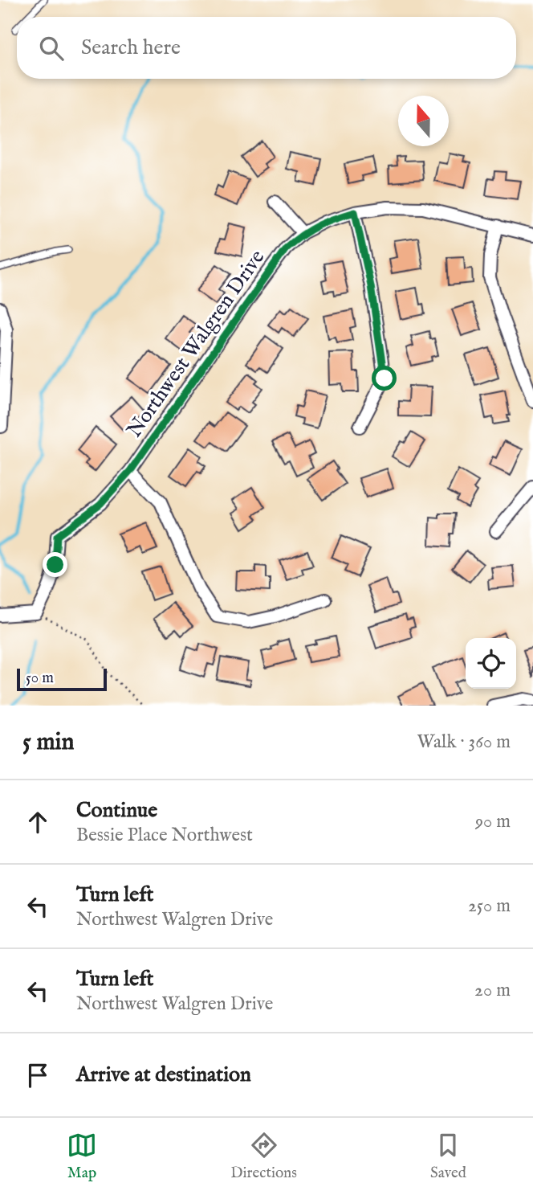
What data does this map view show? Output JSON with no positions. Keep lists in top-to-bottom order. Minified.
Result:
{"streets":{"street":["Northwest Walgren Drive"]},"scale_bar":"50 m","north":"top","page":{"search":"Search here","scale":"50 m","heading":["5 min","Walk · 360 m"],"list":[["Continue","Bessie Place Northwest","90 m"],["Turn left","Northwest Walgren Drive","250 m"],["Turn left","Northwest Walgren Drive","20 m"],"Arrive at destination"],"nav":["Map","Directions","Saved"]}}
